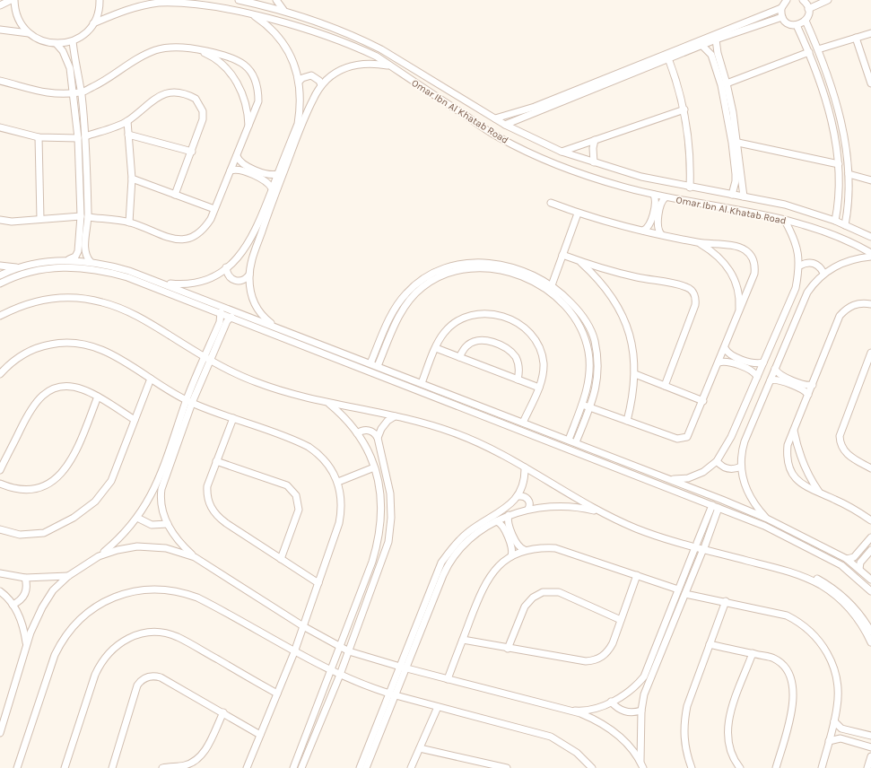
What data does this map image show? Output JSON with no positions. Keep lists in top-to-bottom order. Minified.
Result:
{"streets":{"street":["Omar Ibn Al Khatab Road"]}}
